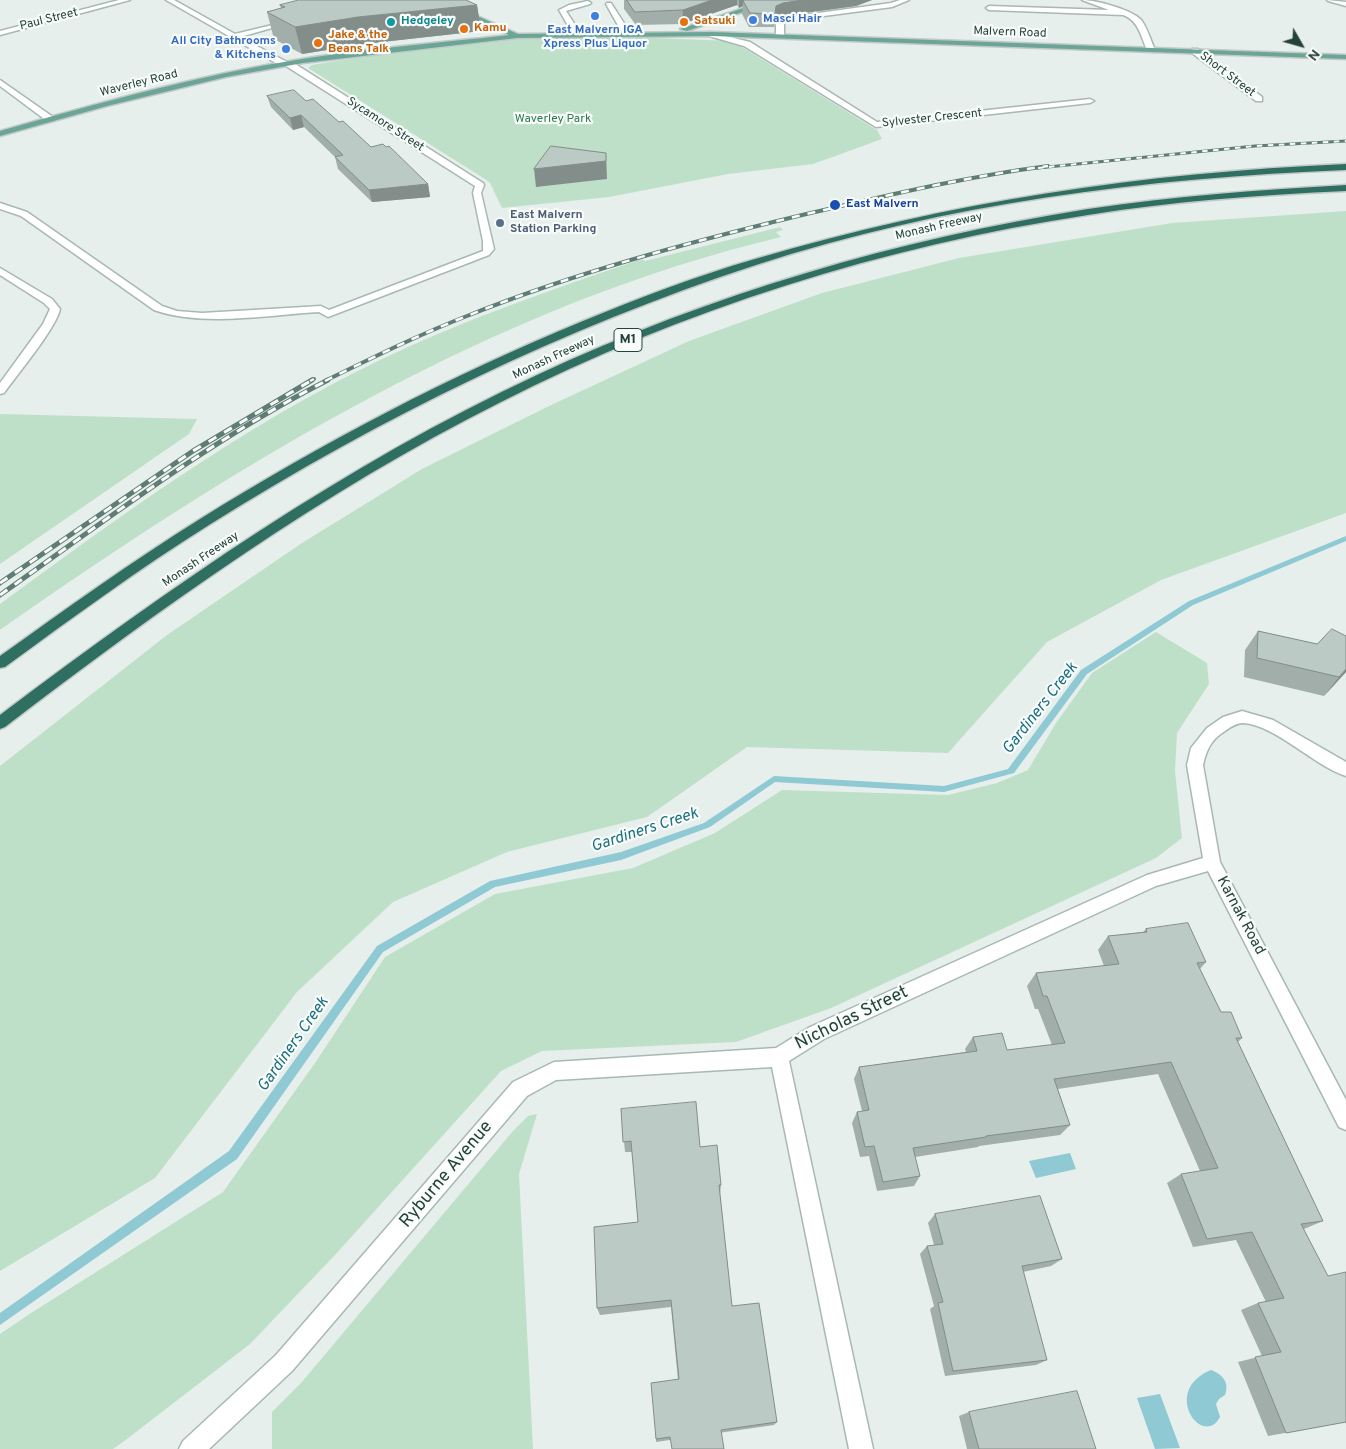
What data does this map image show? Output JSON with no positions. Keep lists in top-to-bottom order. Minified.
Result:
{"streets":{"highway":["Monash Freeway","M1"],"main road":["Malvern Road","Waverley Road"],"street":["Paul Street","Short Street","Sylvester Crescent","Sycamore Street","Karnak Road","Nicholas Street","Ryburne Avenue"]},"crossings":[["Malvern Road","Short Street"],["Malvern Road","Sylvester Crescent"],["Waverley Road","Sycamore Street"],["Karnak Road","Nicholas Street"],["Nicholas Street","Ryburne Avenue"]],"water":["Gardiners Creek"],"parks":["Waverley Park"],"places":["East Malvern IGA Xpress Plus Liquor","Masci Hair","Hedgeley","Satsuki","Kamu","Jake & the Beans Talk","All City Bathrooms & Kitchens","East Malvern","East Malvern Station Parking"],"north":"bottom right"}
